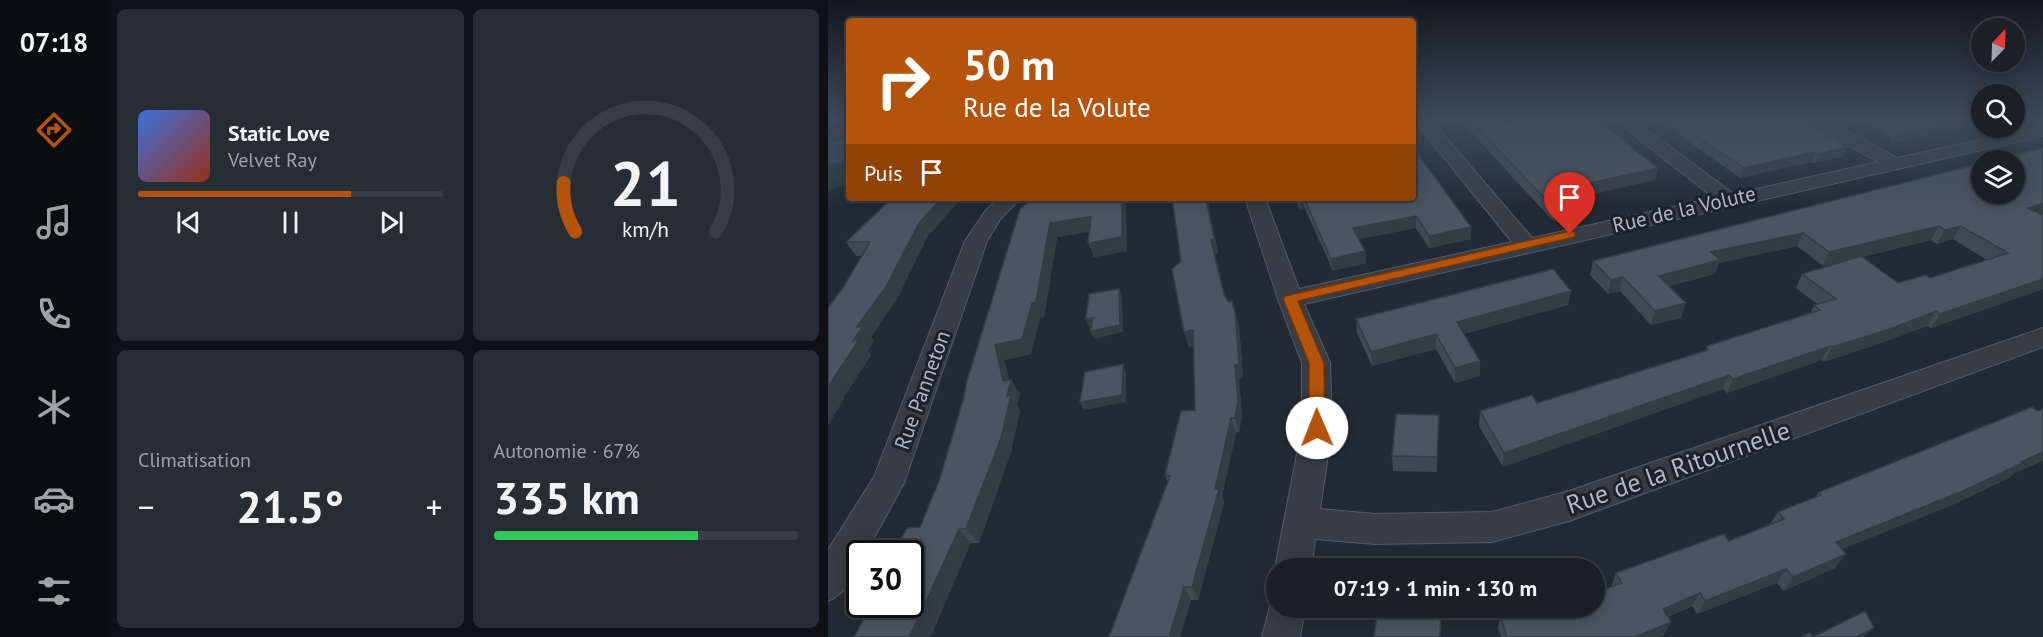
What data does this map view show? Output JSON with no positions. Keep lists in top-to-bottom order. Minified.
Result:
{"streets":{"street":["Rue de la Volute","Rue Panneton","Rue de la Ritournelle"]},"north":"top right","page":{"tabs":"07:18","turn":["50 m","Rue de la Volute"],"song":["Static Love","Velvet Ray"],"then":"Puis","tile":["Climatisation",["Autonomie · 67%","335 km"]],"heat":["−","21.5°","+"],"limit":"30","trip":"07:19 · 1 min · 130 m","gauge":["21","km/h"]}}
